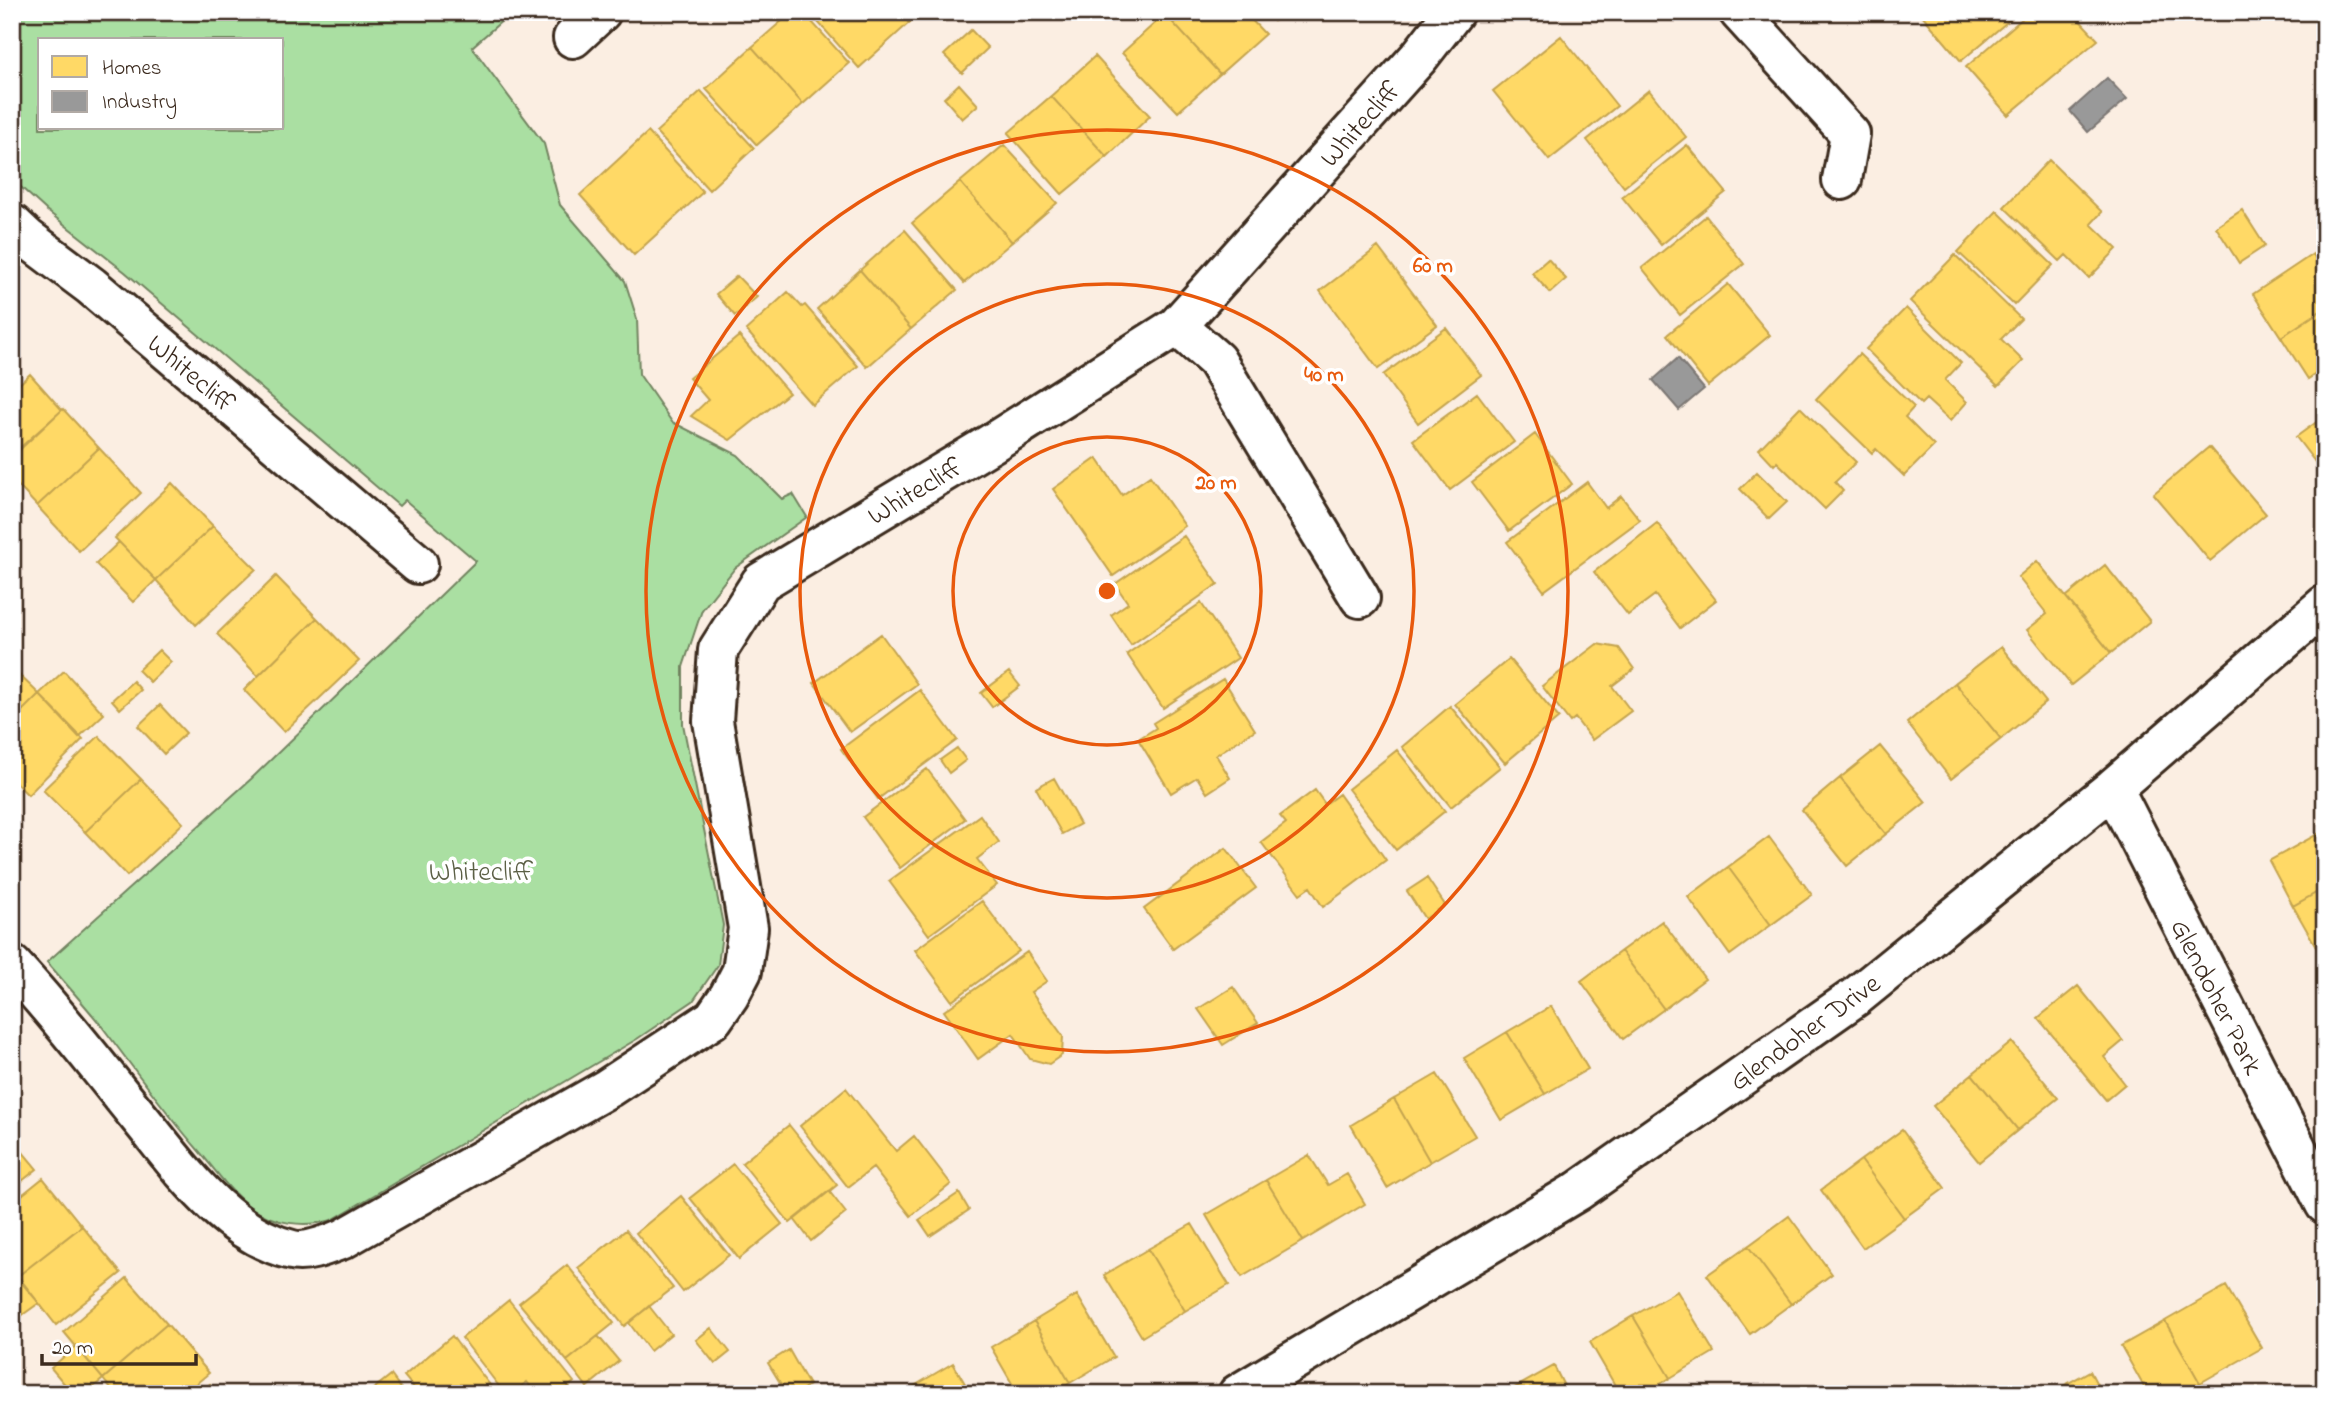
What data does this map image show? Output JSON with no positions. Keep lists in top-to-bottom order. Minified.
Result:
{"streets":{"street":["Whitecliff","Glendoher Park","Glendoher Drive"]},"crossings":[["Glendoher Park","Glendoher Drive"]],"parks":["Whitecliff"],"legend":["Homes","Industry"],"scale_bar":"20 m","rings":["60 m","40 m","20 m"]}
